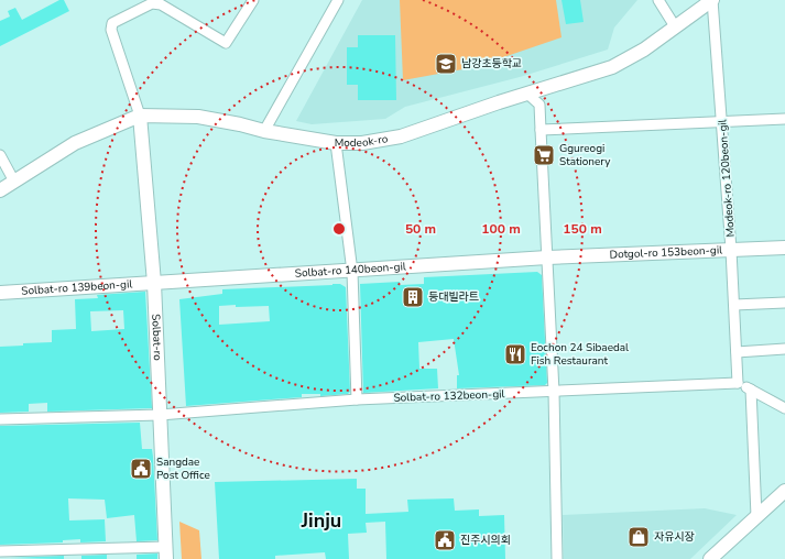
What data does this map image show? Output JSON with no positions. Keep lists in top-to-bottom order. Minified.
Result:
{"streets":{"street":["Modeok-ro","Modeok-ro 120beon-gil","Dotgol-ro 153beon-gil","Solbat-ro 140beon-gil","Solbat-ro 139beon-gil","Solbat-ro","Solbat-ro 132beon-gil"]},"crossings":[["Modeok-ro","Modeok-ro 120beon-gil"],["Modeok-ro","Solbat-ro"],["Modeok-ro 120beon-gil","Dotgol-ro 153beon-gil"],["Modeok-ro 120beon-gil","Solbat-ro 132beon-gil"],["Dotgol-ro 153beon-gil","Solbat-ro 140beon-gil"],["Solbat-ro 140beon-gil","Solbat-ro 139beon-gil"],["Solbat-ro 140beon-gil","Solbat-ro"],["Solbat-ro 139beon-gil","Solbat-ro"],["Solbat-ro","Solbat-ro 132beon-gil"]],"districts":["Jinju"],"places":{"school or university":["남강초등학교"],"supermarket":["Ggureogi Stationery"],"building":["등대빌라트"],"restaurant":["Eochon 24 Sibaedal Fish Restaurant"],"public building":["Sangdae Post Office","진주시의회"],"shop":["자유시장"]},"rings":["50 m","100 m","150 m"]}
